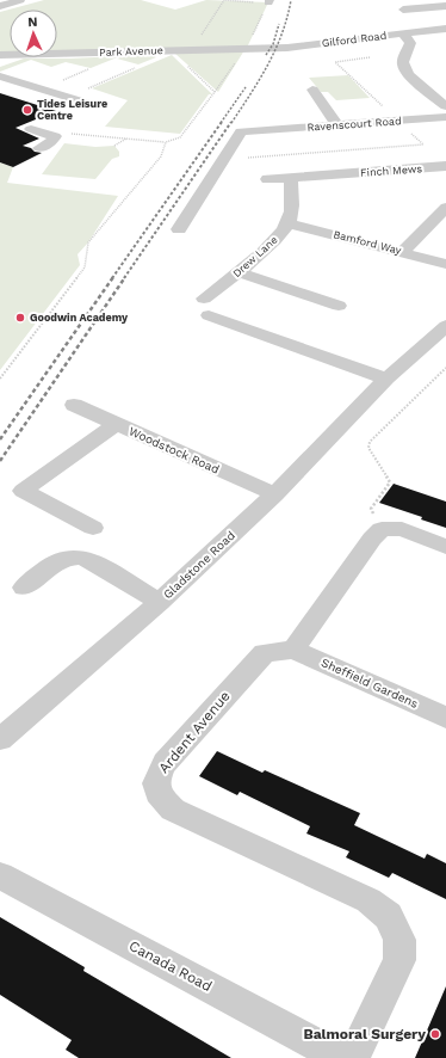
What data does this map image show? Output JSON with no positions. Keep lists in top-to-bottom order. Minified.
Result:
{"streets":{"street":["Gilford Road","Park Avenue","Ravenscourt Road","Finch Mews","Bamford Way","Drew Lane","Woodstock Road","Gladstone Road","Sheffield Gardens","Ardent Avenue","Canada Road"]},"crossings":[["Gilford Road","Park Avenue"],["Bamford Way","Drew Lane"],["Drew Lane","Gladstone Road"],["Woodstock Road","Gladstone Road"],["Sheffield Gardens","Ardent Avenue"]],"places":["Tides Leisure Centre","Goodwin Academy","Balmoral Surgery"],"north":"top"}
